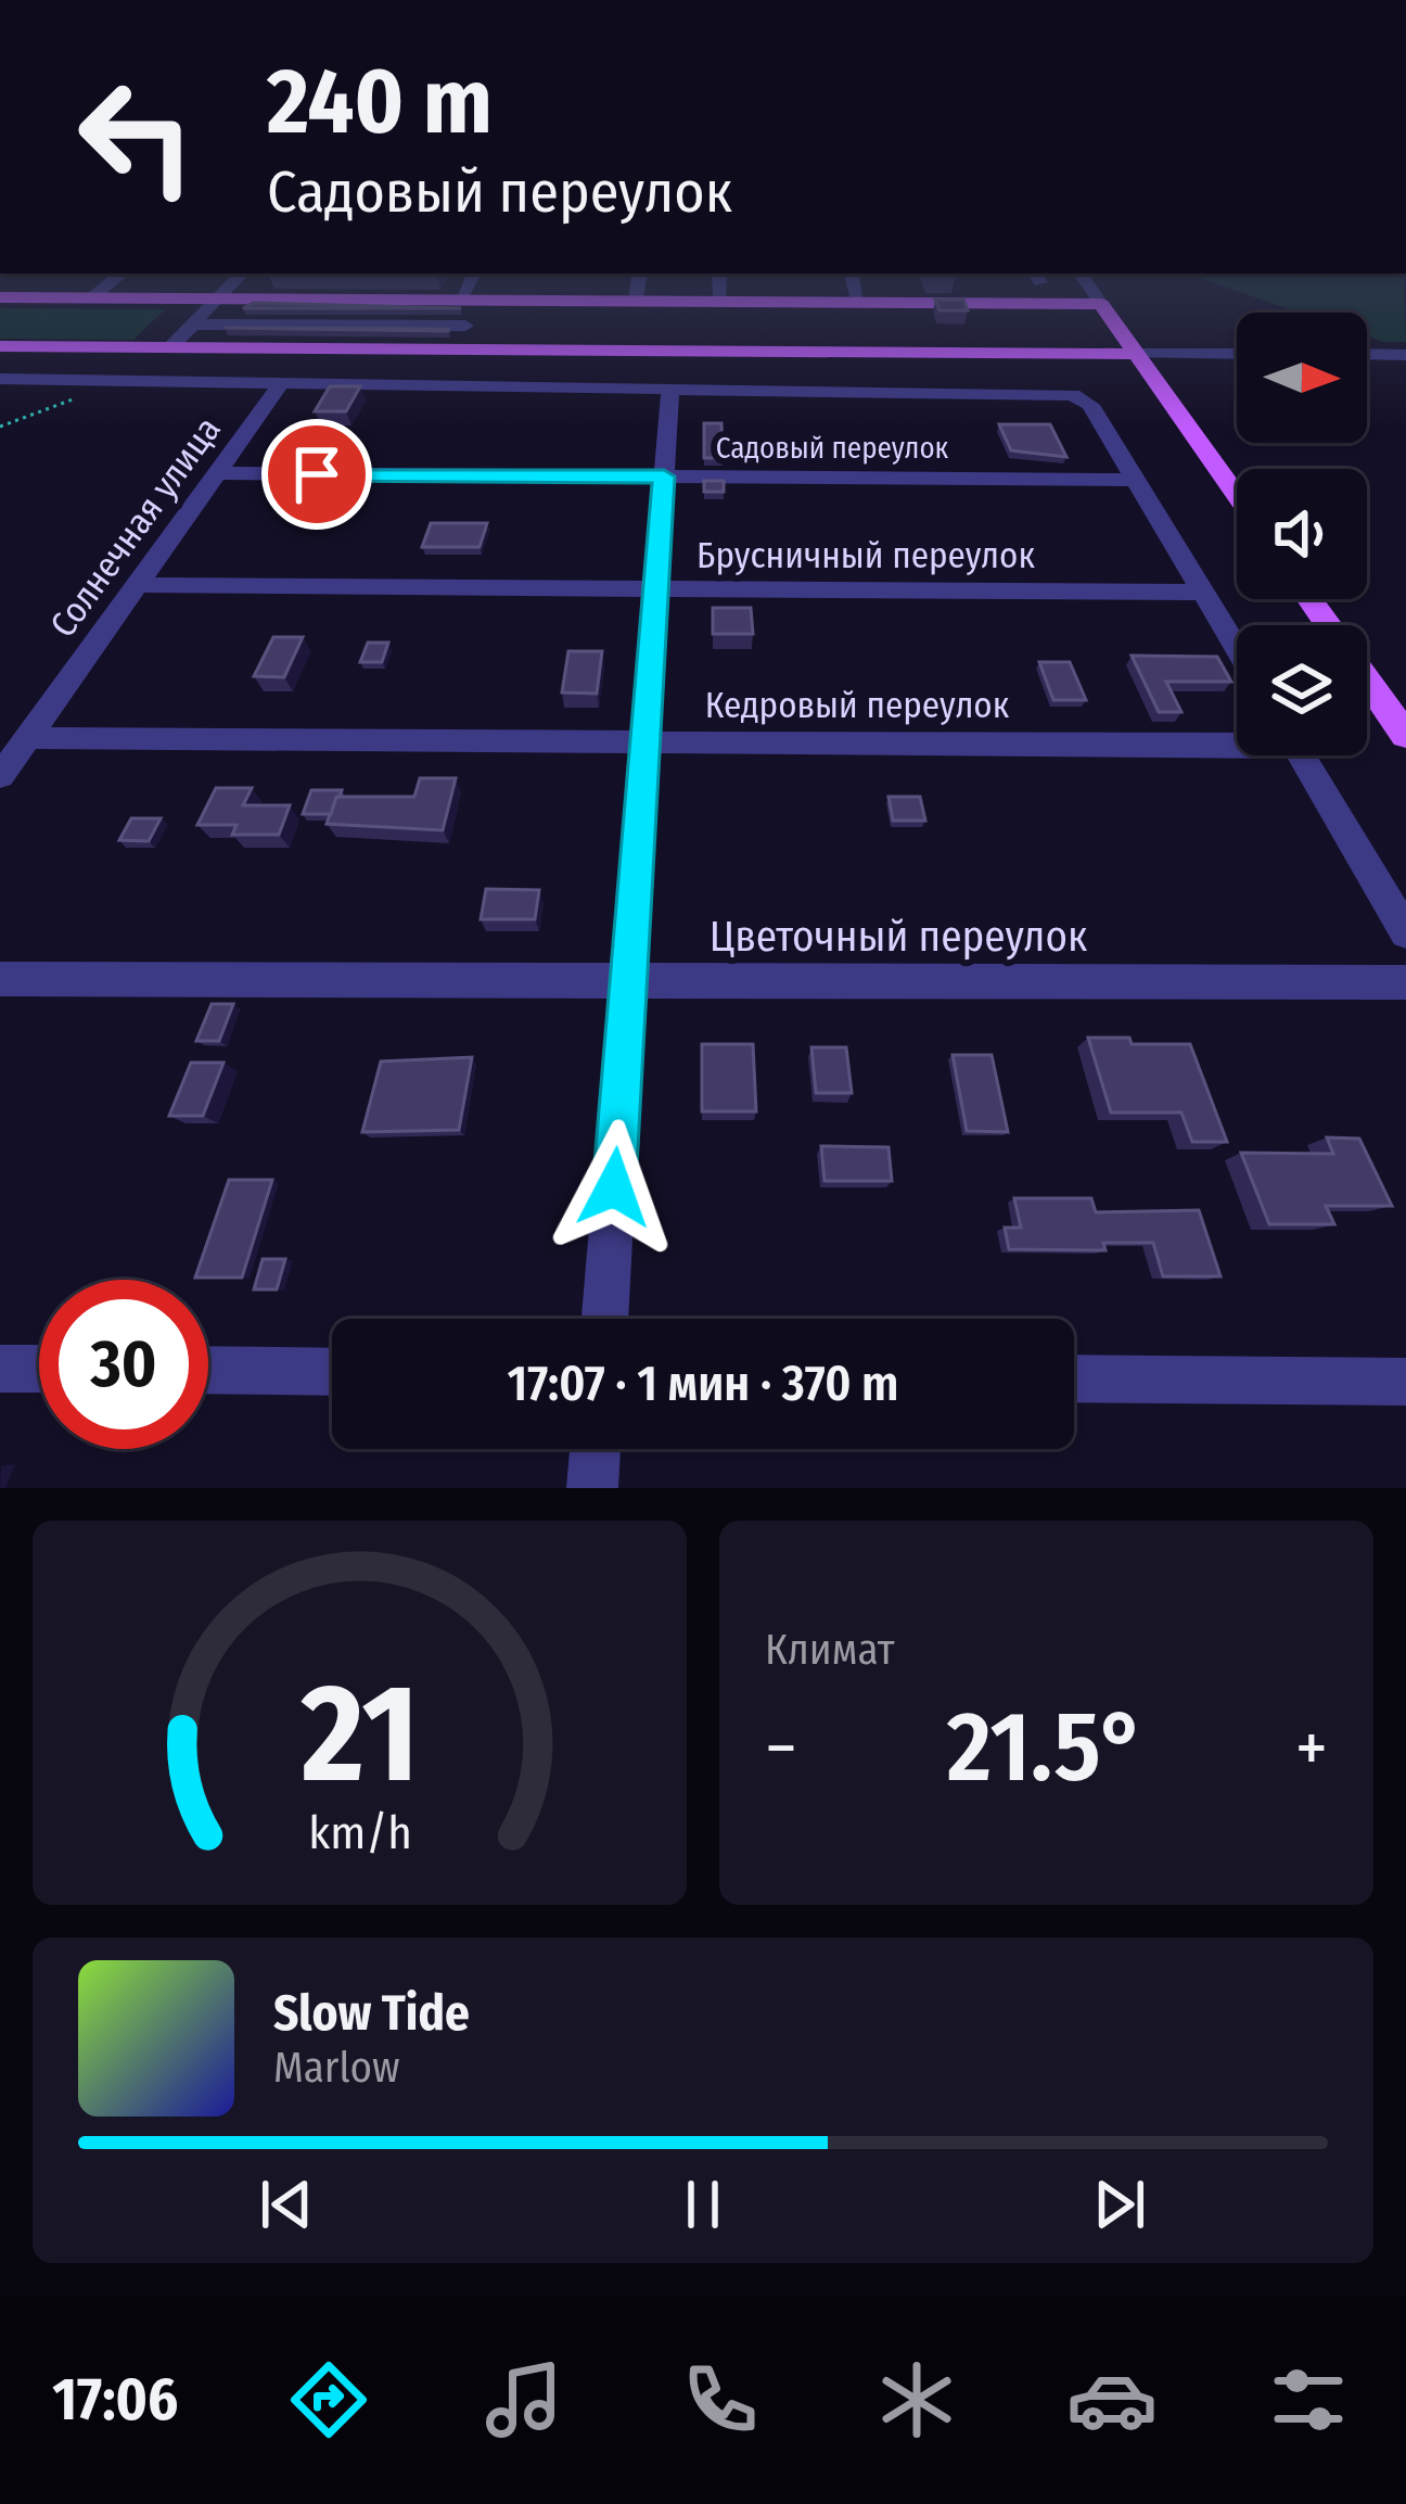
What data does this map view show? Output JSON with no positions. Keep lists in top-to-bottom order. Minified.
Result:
{"streets":{"street":["Садовый переулок","Солнечная улица","Брусничный переулок","Кедровый переулок","Цветочный переулок"]},"crossings":[["Садовый переулок","Солнечная улица"],["Солнечная улица","Брусничный переулок"],["Солнечная улица","Кедровый переулок"]],"north":"right","page":{"turn":["240 m","Садовый переулок"],"limit":"30","trip":"17:07 · 1 мин · 370 m","tile":"Климат","heat":["−","21.5°","+"],"song":["Slow Tide","Marlow"],"tabs":"17:06","gauge":["21","km/h"]}}
